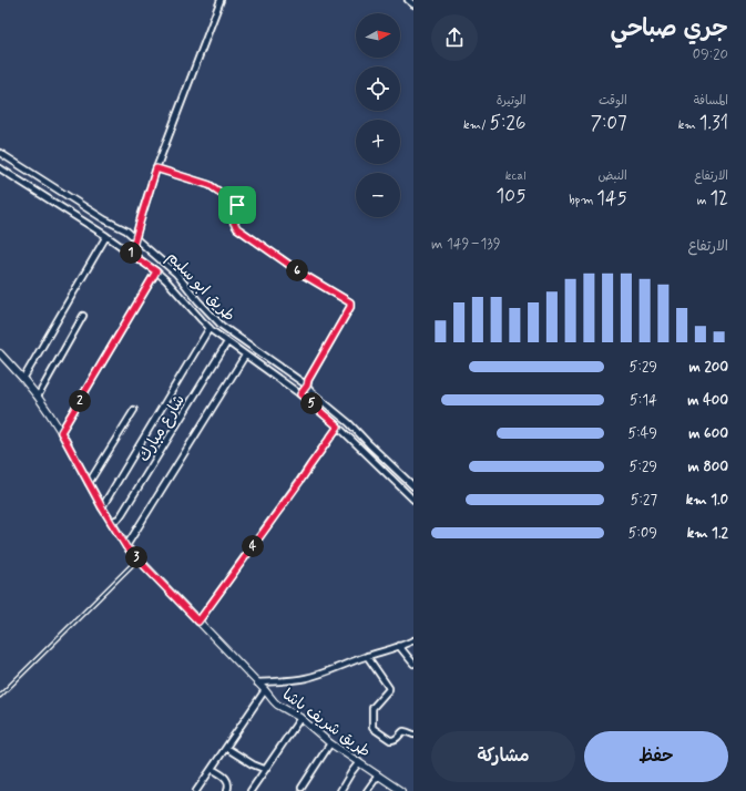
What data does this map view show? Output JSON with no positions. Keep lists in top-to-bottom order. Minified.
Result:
{"streets":{"street":["طريق ابو سليم","شارع مبارك","طريق شريف باشا"]},"crossings":[["طريق ابو سليم","شارع مبارك"],["شارع مبارك","طريق شريف باشا"]],"north":"right","page":{"heading":["جري صباحي","09:20"],"map_buttons":["+","−"],"stats":[["المسافة","1.31 km"],["الوقت","7:07"],["الوتيرة","5:26 /km"],["الارتفاع","12 m"],["النبض","145 bpm"],["kcal","105"]],"chart":["الارتفاع","139–149 m"],"pins":["1","6","2","5","4","3"],"list":[{"name":"200 m","note":"5:29"},{"name":"400 m","note":"5:14"},{"name":"600 m","note":"5:49"},{"name":"800 m","note":"5:29"},{"name":"1.0 km","note":"5:27"},{"name":"1.2 km","note":"5:09"}],"buttons":["حفظ","مشاركة"]}}
